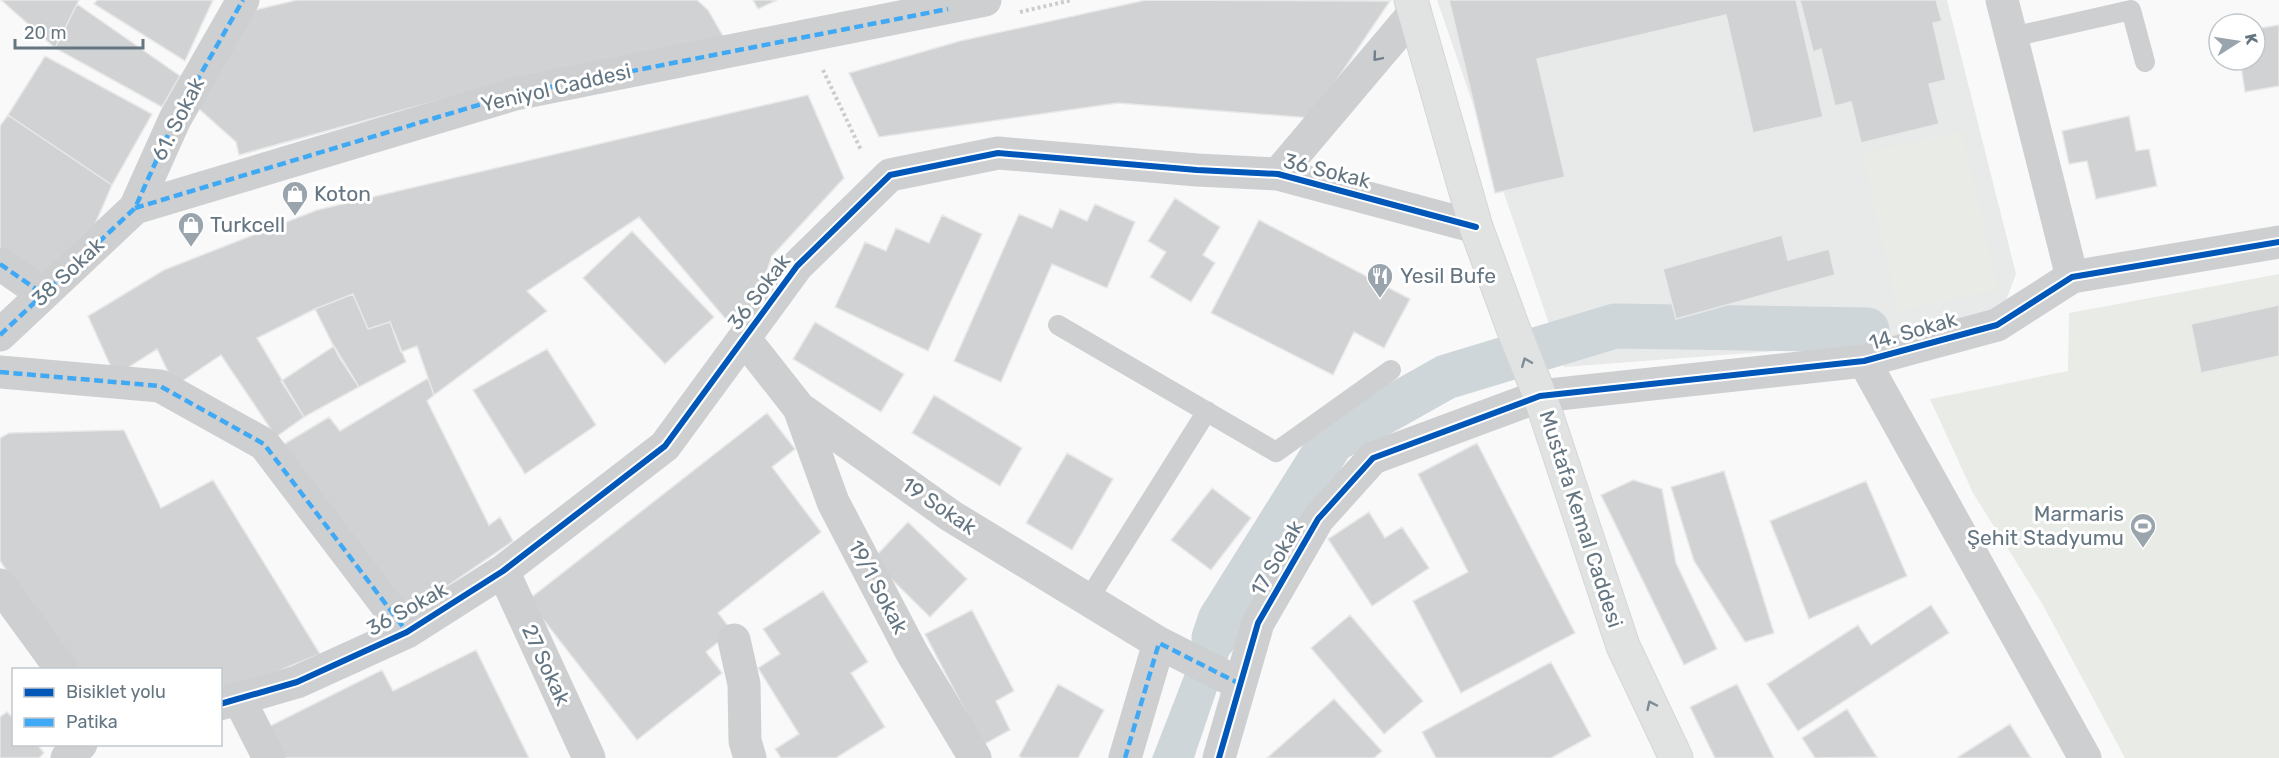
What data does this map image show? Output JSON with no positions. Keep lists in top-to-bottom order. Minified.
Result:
{"streets":{"street":["Yeniyol Caddesi","61. Sokak","36 Sokak","38 Sokak","14. Sokak","19 Sokak","Mustafa Kemal Caddesi","17 Sokak","19/1 Sokak","27 Sokak"]},"crossings":[["Yeniyol Caddesi","61. Sokak"],["Yeniyol Caddesi","38 Sokak"],["61. Sokak","38 Sokak"],["36 Sokak","19 Sokak"],["36 Sokak","Mustafa Kemal Caddesi"],["36 Sokak","27 Sokak"],["14. Sokak","Mustafa Kemal Caddesi"],["14. Sokak","17 Sokak"],["19 Sokak","17 Sokak"],["19 Sokak","19/1 Sokak"],["Mustafa Kemal Caddesi","17 Sokak"]],"one_way":["Mustafa Kemal Caddesi"],"places":{"shop":["Koton","Turkcell"],"restaurant":["Yesil Bufe"],"sports":["Marmaris Şehit Stadyumu"]},"legend":["Bisiklet yolu","Patika"],"scale_bar":"20 m","north":"right"}
